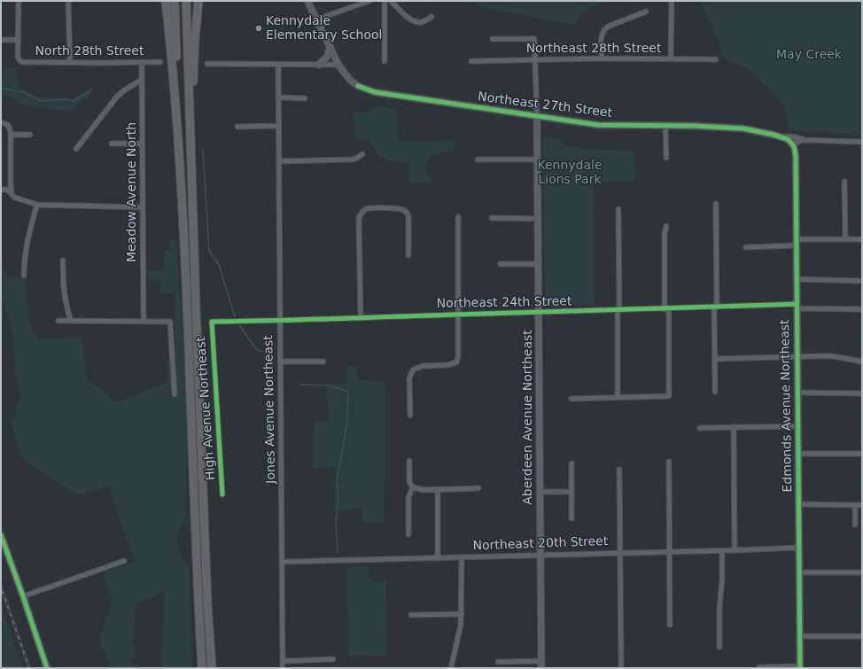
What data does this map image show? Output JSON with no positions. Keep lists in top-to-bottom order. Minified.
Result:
{"streets":{"street":["Northeast 28th Street","North 28th Street","Northeast 27th Street","Meadow Avenue North","Northeast 24th Street","Edmonds Avenue Northeast","High Avenue Northeast","Jones Avenue Northeast","Aberdeen Avenue Northeast","Northeast 20th Street"]},"crossings":[["Northeast 28th Street","Aberdeen Avenue Northeast"],["North 28th Street","Meadow Avenue North"],["Northeast 27th Street","Edmonds Avenue Northeast"],["Northeast 27th Street","Aberdeen Avenue Northeast"],["Northeast 24th Street","Edmonds Avenue Northeast"],["Northeast 24th Street","High Avenue Northeast"],["Northeast 24th Street","Jones Avenue Northeast"],["Northeast 24th Street","Aberdeen Avenue Northeast"],["Edmonds Avenue Northeast","Northeast 20th Street"],["Jones Avenue Northeast","Northeast 20th Street"],["Aberdeen Avenue Northeast","Northeast 20th Street"]],"parks":["May Creek","Kennydale Lions Park"],"places":["Kennydale Elementary School"]}
